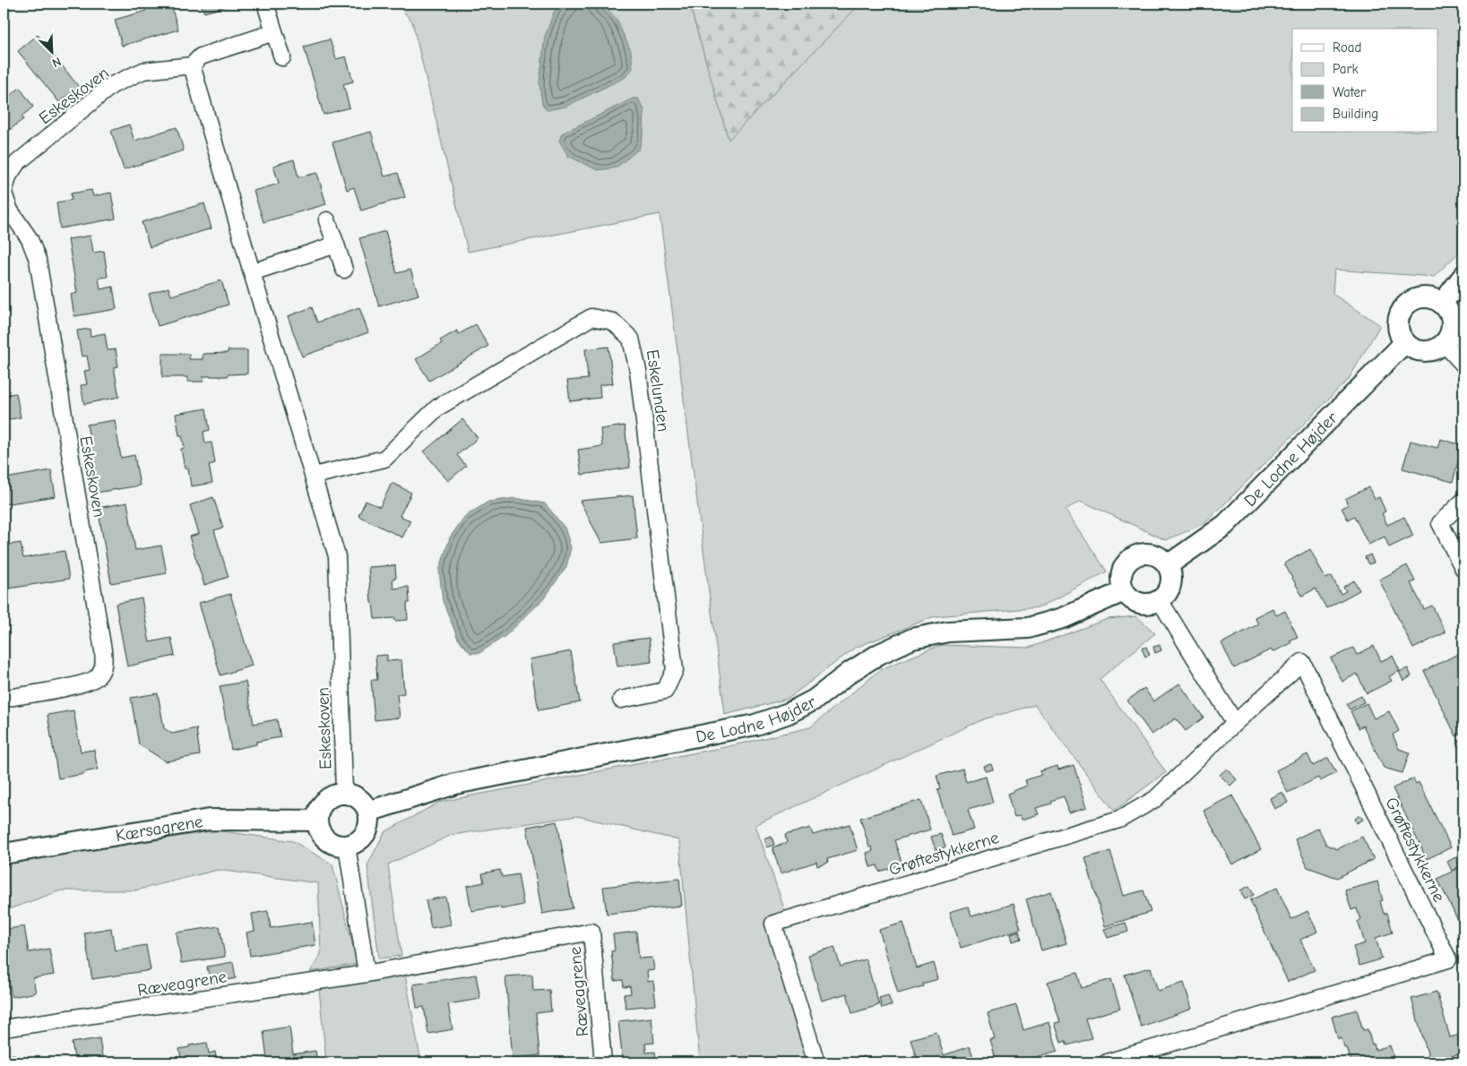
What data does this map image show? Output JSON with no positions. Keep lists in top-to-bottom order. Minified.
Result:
{"streets":{"street":["Eskeskoven","Eskelunden","De Lodne Højder","Kærsagrene","Grøftestykkerne","Ræveagrene"]},"crossings":[["Eskeskoven","Eskelunden"],["Eskeskoven","De Lodne Højder"],["Eskeskoven","Kærsagrene"],["De Lodne Højder","Kærsagrene"]],"legend":["Road","Park","Water","Building"],"north":"bottom right"}
